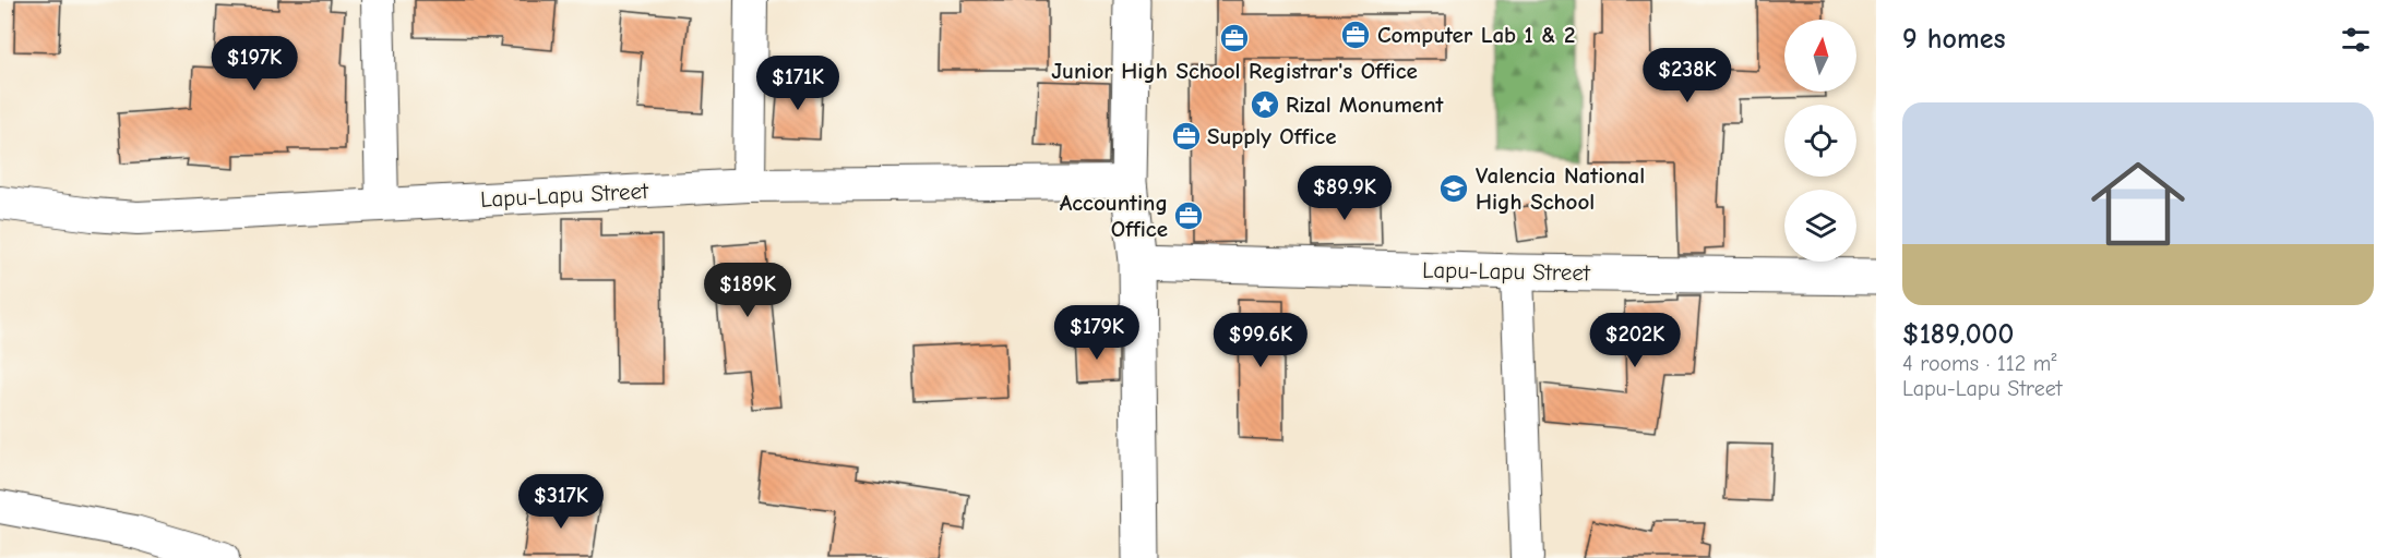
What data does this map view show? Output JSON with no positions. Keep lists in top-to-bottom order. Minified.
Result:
{"streets":{"street":["Lapu-Lapu Street"]},"places":{"office":["Computer Lab 1 & 2","Junior High School Registrar's Office","Supply Office","Accounting Office"],"place":["Rizal Monument"],"school or university":["Valencia National High School"]},"north":"top","page":{"heading":"9 homes","price":["$197K","$238K","$171K","$89.9K","$189K","$179K","$99.6K","$202K","$317K"],"list":[{"name":"$189,000","note":"4 rooms · 112 m² · Lapu-Lapu Street"}]}}
